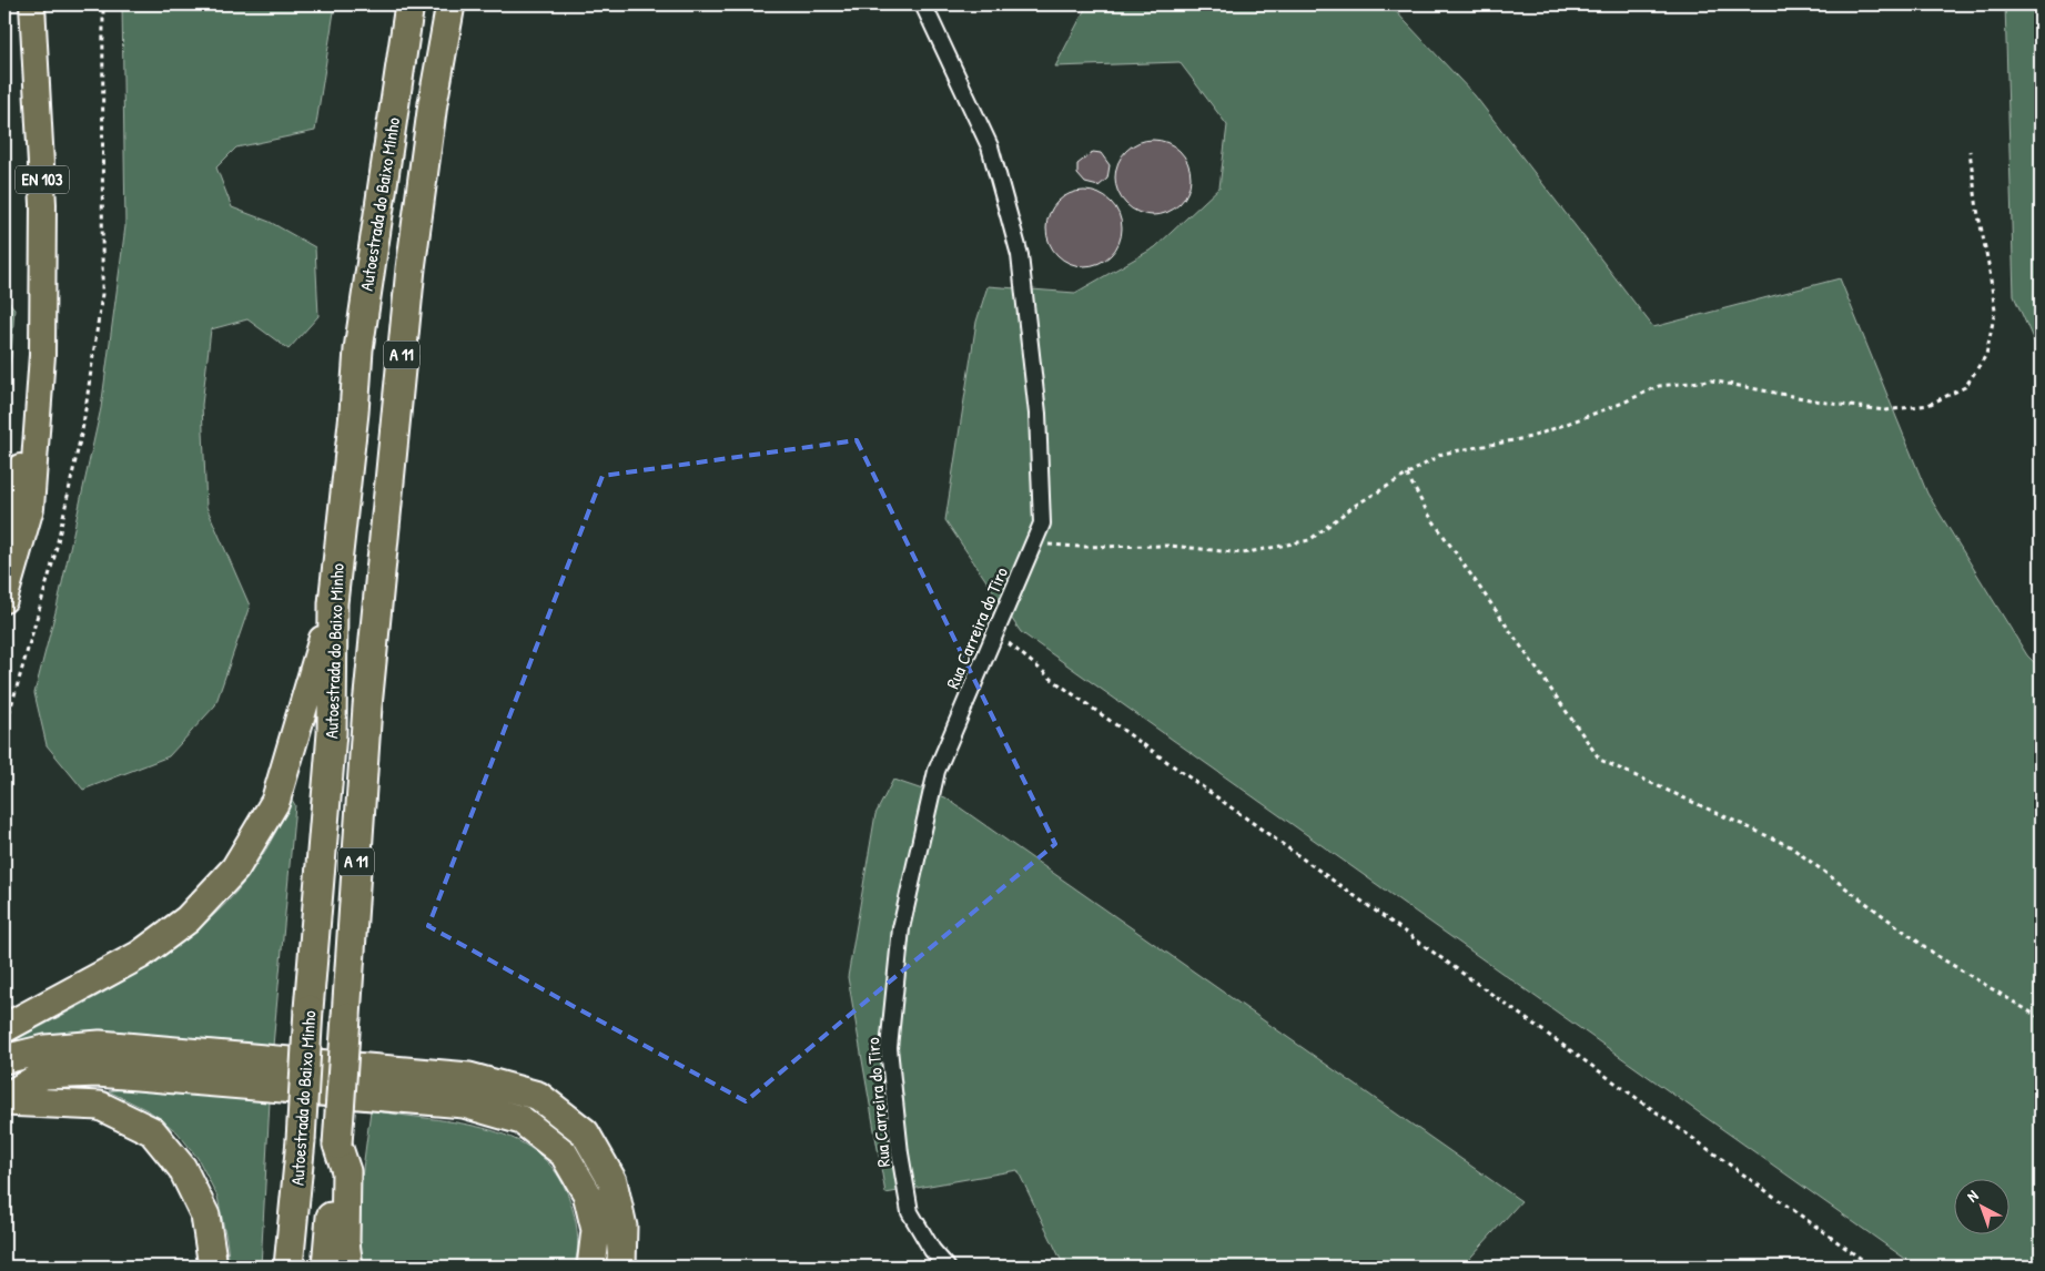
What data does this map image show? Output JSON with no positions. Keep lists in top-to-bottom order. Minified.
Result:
{"streets":{"highway":["Autoestrada do Baixo Minho","A 11"],"main road":["EN 103"],"street":["Rua Carreira do Tiro"]},"north":"top left"}
